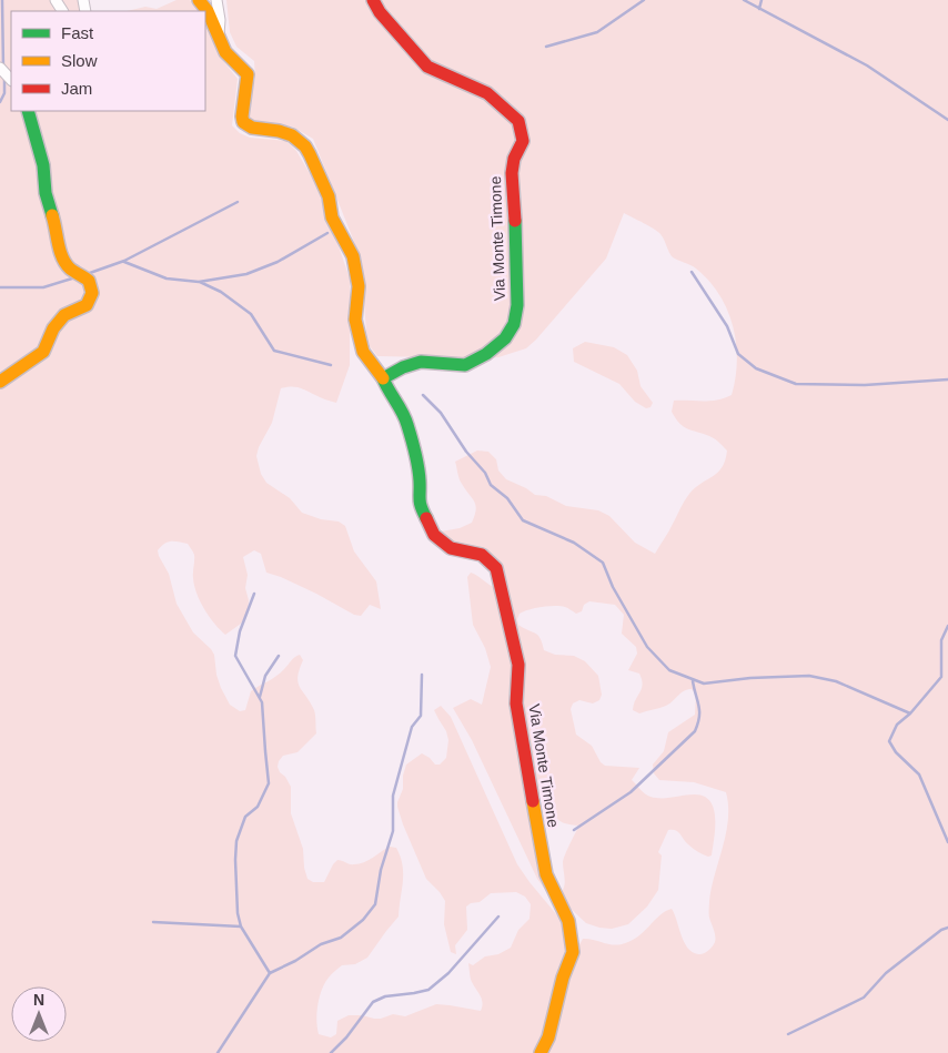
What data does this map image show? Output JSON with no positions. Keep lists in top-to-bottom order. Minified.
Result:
{"streets":{"street":["Via Monte Timone"]},"legend":["Fast","Slow","Jam"],"north":"top"}
